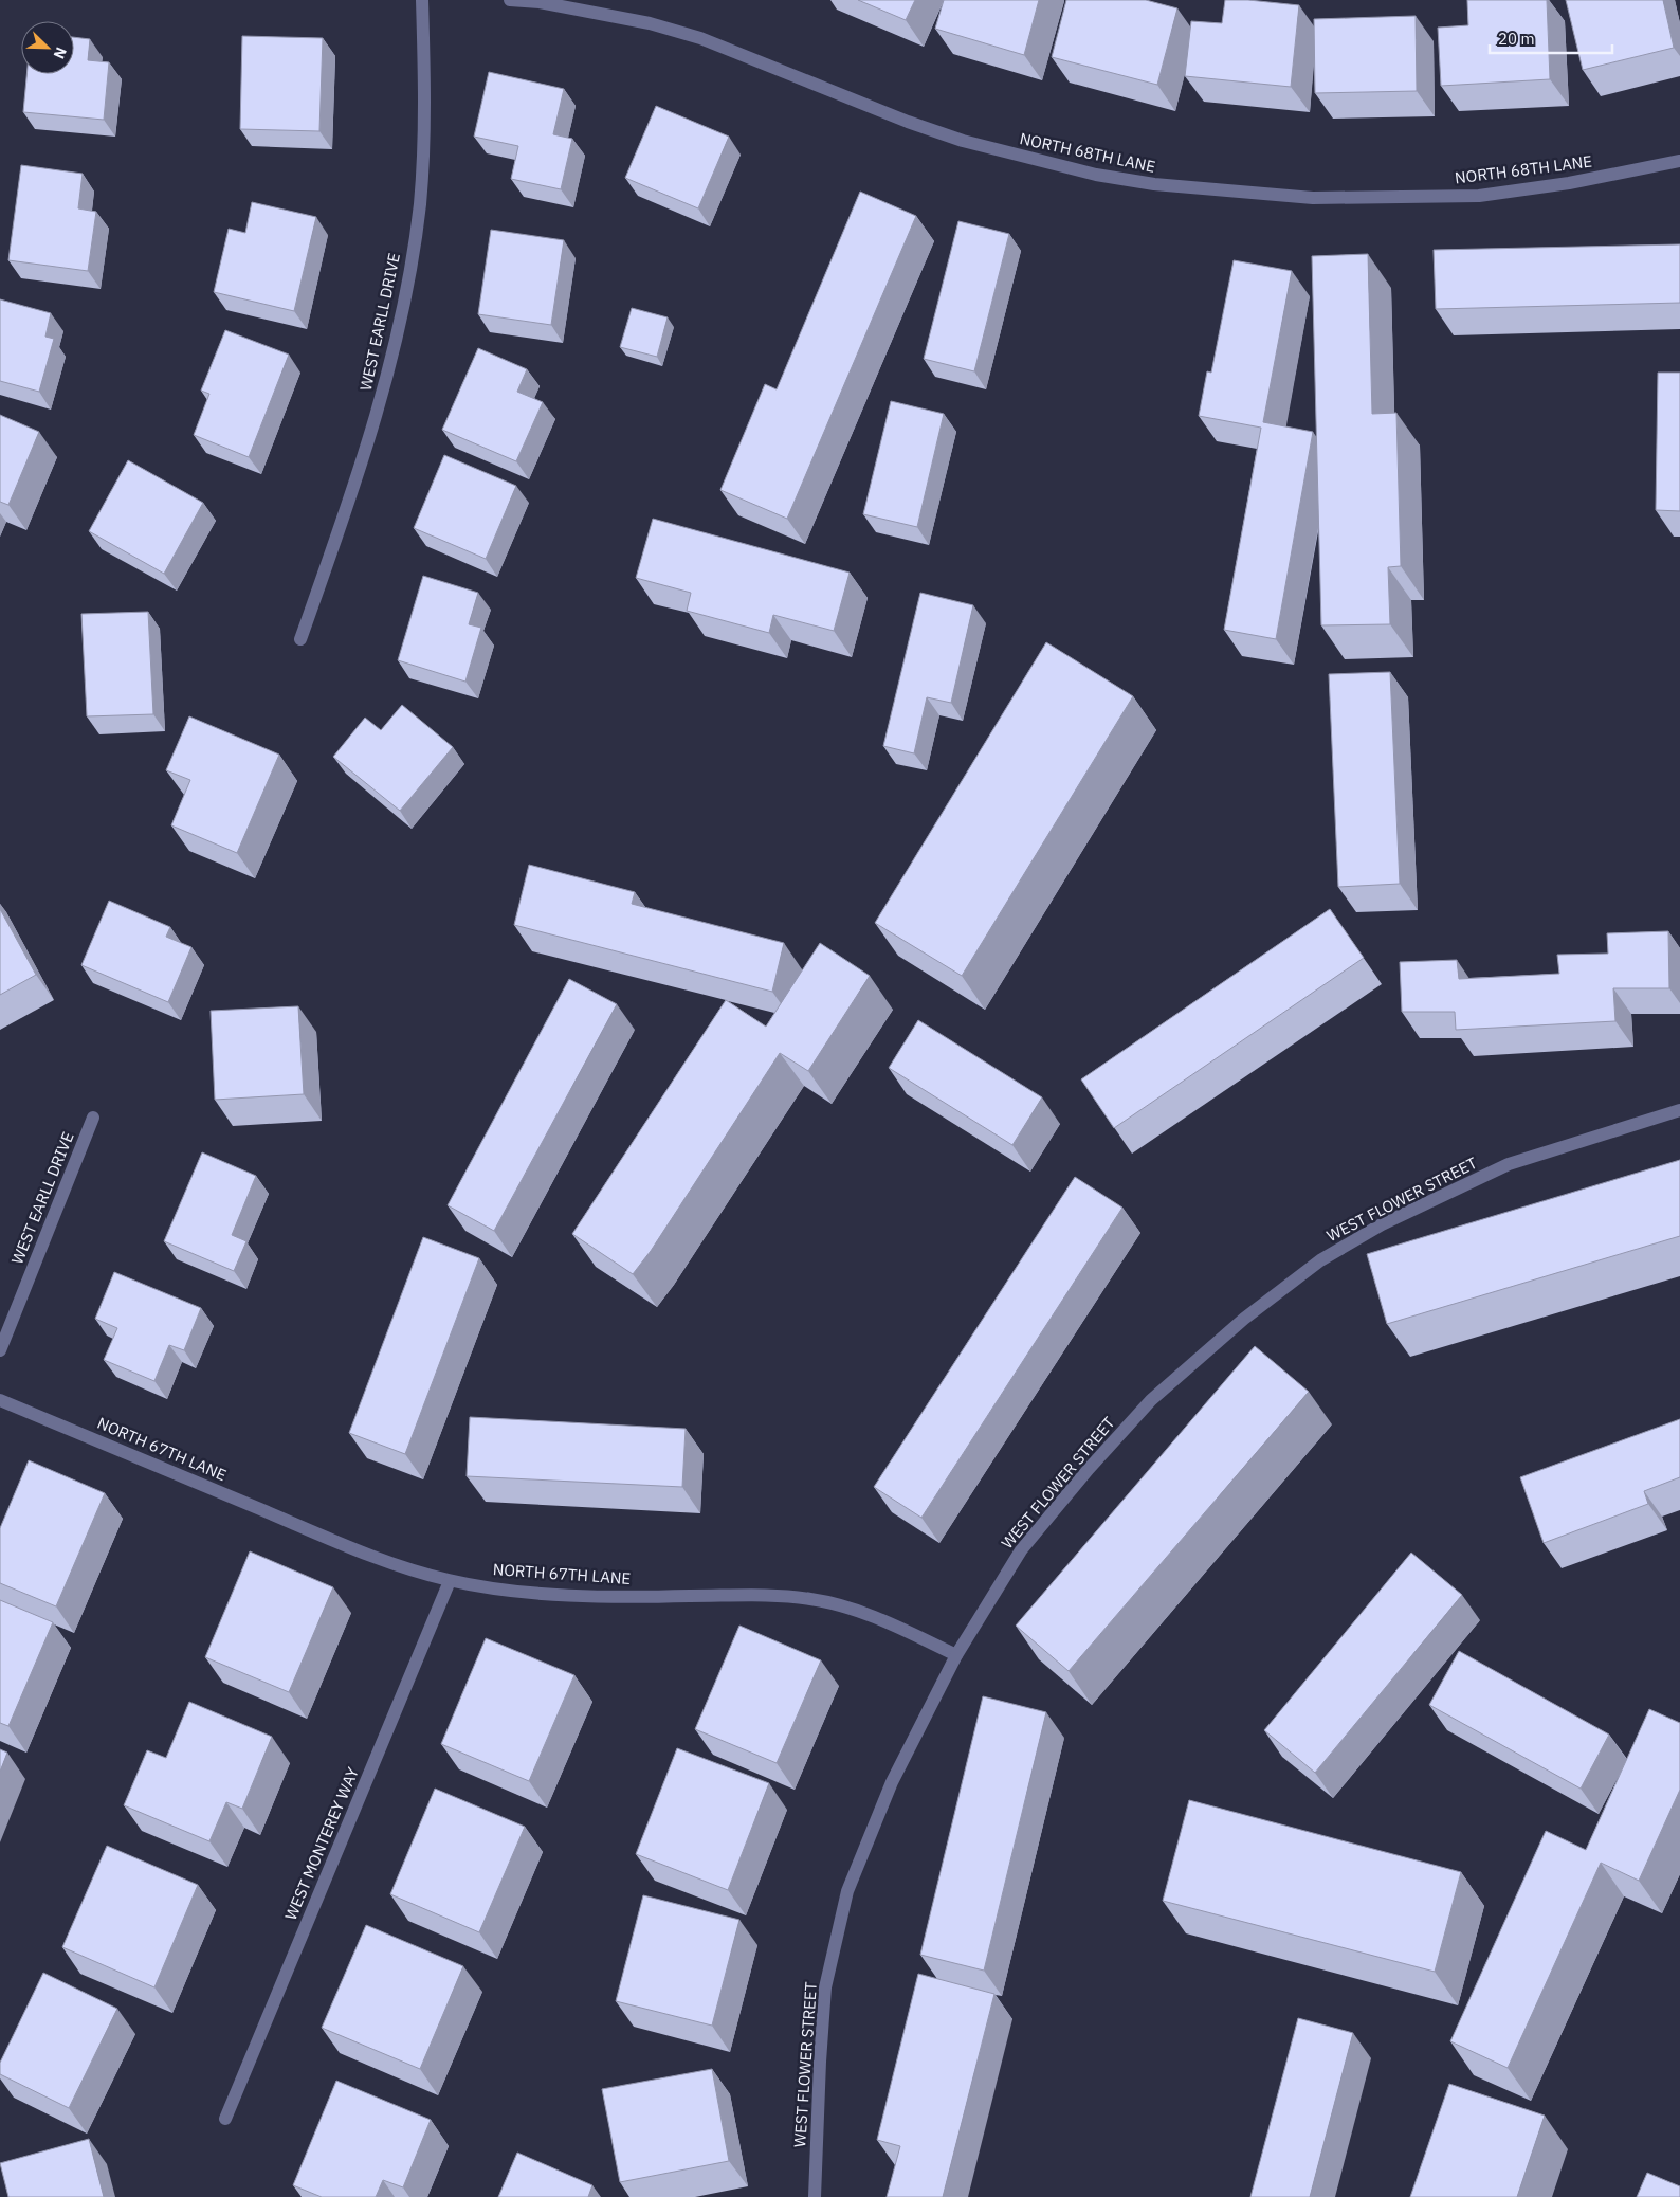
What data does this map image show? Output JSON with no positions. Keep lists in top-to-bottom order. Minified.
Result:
{"streets":{"street":["NORTH 68TH LANE","WEST EARLL DRIVE","WEST FLOWER STREET","NORTH 67TH LANE","WEST MONTEREY WAY"]},"crossings":[["WEST FLOWER STREET","NORTH 67TH LANE"],["NORTH 67TH LANE","WEST MONTEREY WAY"]],"scale_bar":"20 m","north":"bottom right"}
